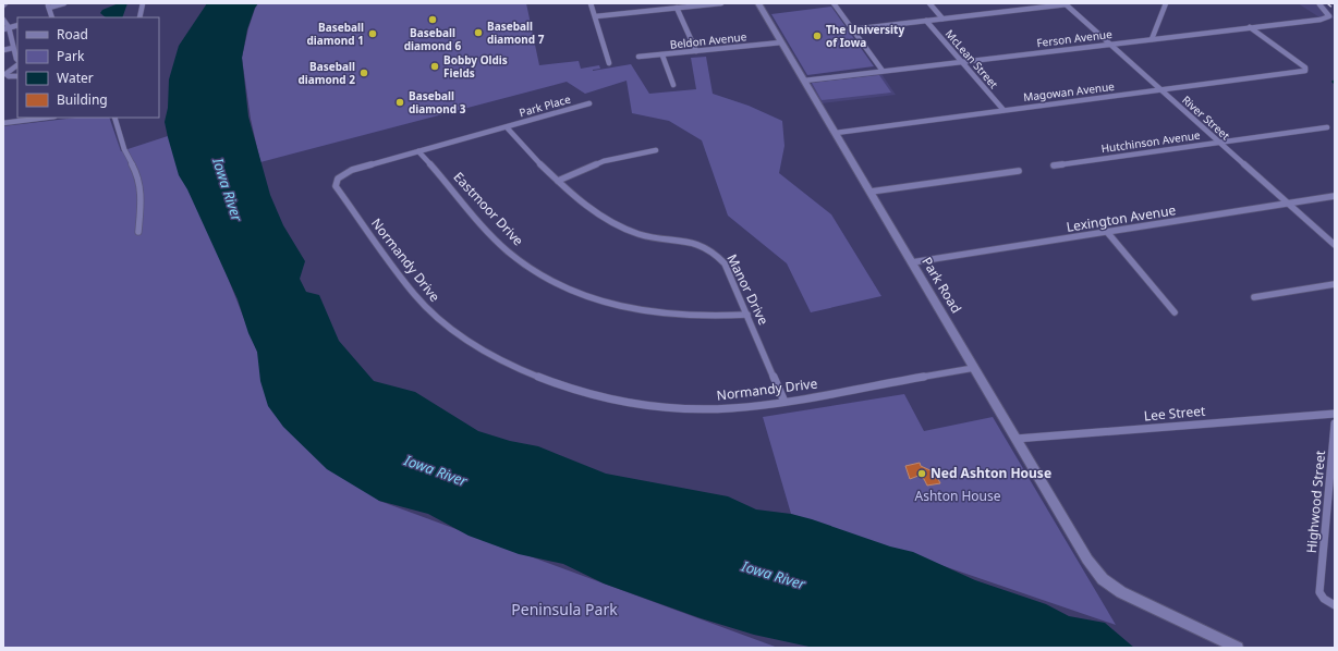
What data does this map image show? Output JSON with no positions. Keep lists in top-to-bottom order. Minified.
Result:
{"streets":{"street":["Ferson Avenue","Beldon Avenue","McLean Street","Magowan Avenue","Park Place","River Street","Hutchinson Avenue","Eastmoor Drive","Lexington Avenue","Normandy Drive","Park Road","Manor Drive","Lee Street","Highwood Street"]},"crossings":[["Ferson Avenue","McLean Street"],["Ferson Avenue","Magowan Avenue"],["Ferson Avenue","River Street"],["Ferson Avenue","Park Road"],["Beldon Avenue","Park Road"],["McLean Street","Magowan Avenue"],["Magowan Avenue","River Street"],["Magowan Avenue","Park Road"],["Park Place","Normandy Drive"],["Park Place","Manor Drive"],["River Street","Hutchinson Avenue"],["River Street","Lexington Avenue"],["Eastmoor Drive","Normandy Drive"],["Eastmoor Drive","Manor Drive"],["Lexington Avenue","Park Road"],["Normandy Drive","Park Road"],["Normandy Drive","Manor Drive"],["Park Road","Lee Street"]],"water":["Iowa River"],"parks":["Ashton House","Peninsula Park"],"places":["Baseball diamond 6","Baseball diamond 7","Baseball diamond 1","The University of Iowa","Bobby Oldis Fields","Baseball diamond 2","Baseball diamond 3","Ned Ashton House"],"legend":["Road","Park","Water","Building"]}
